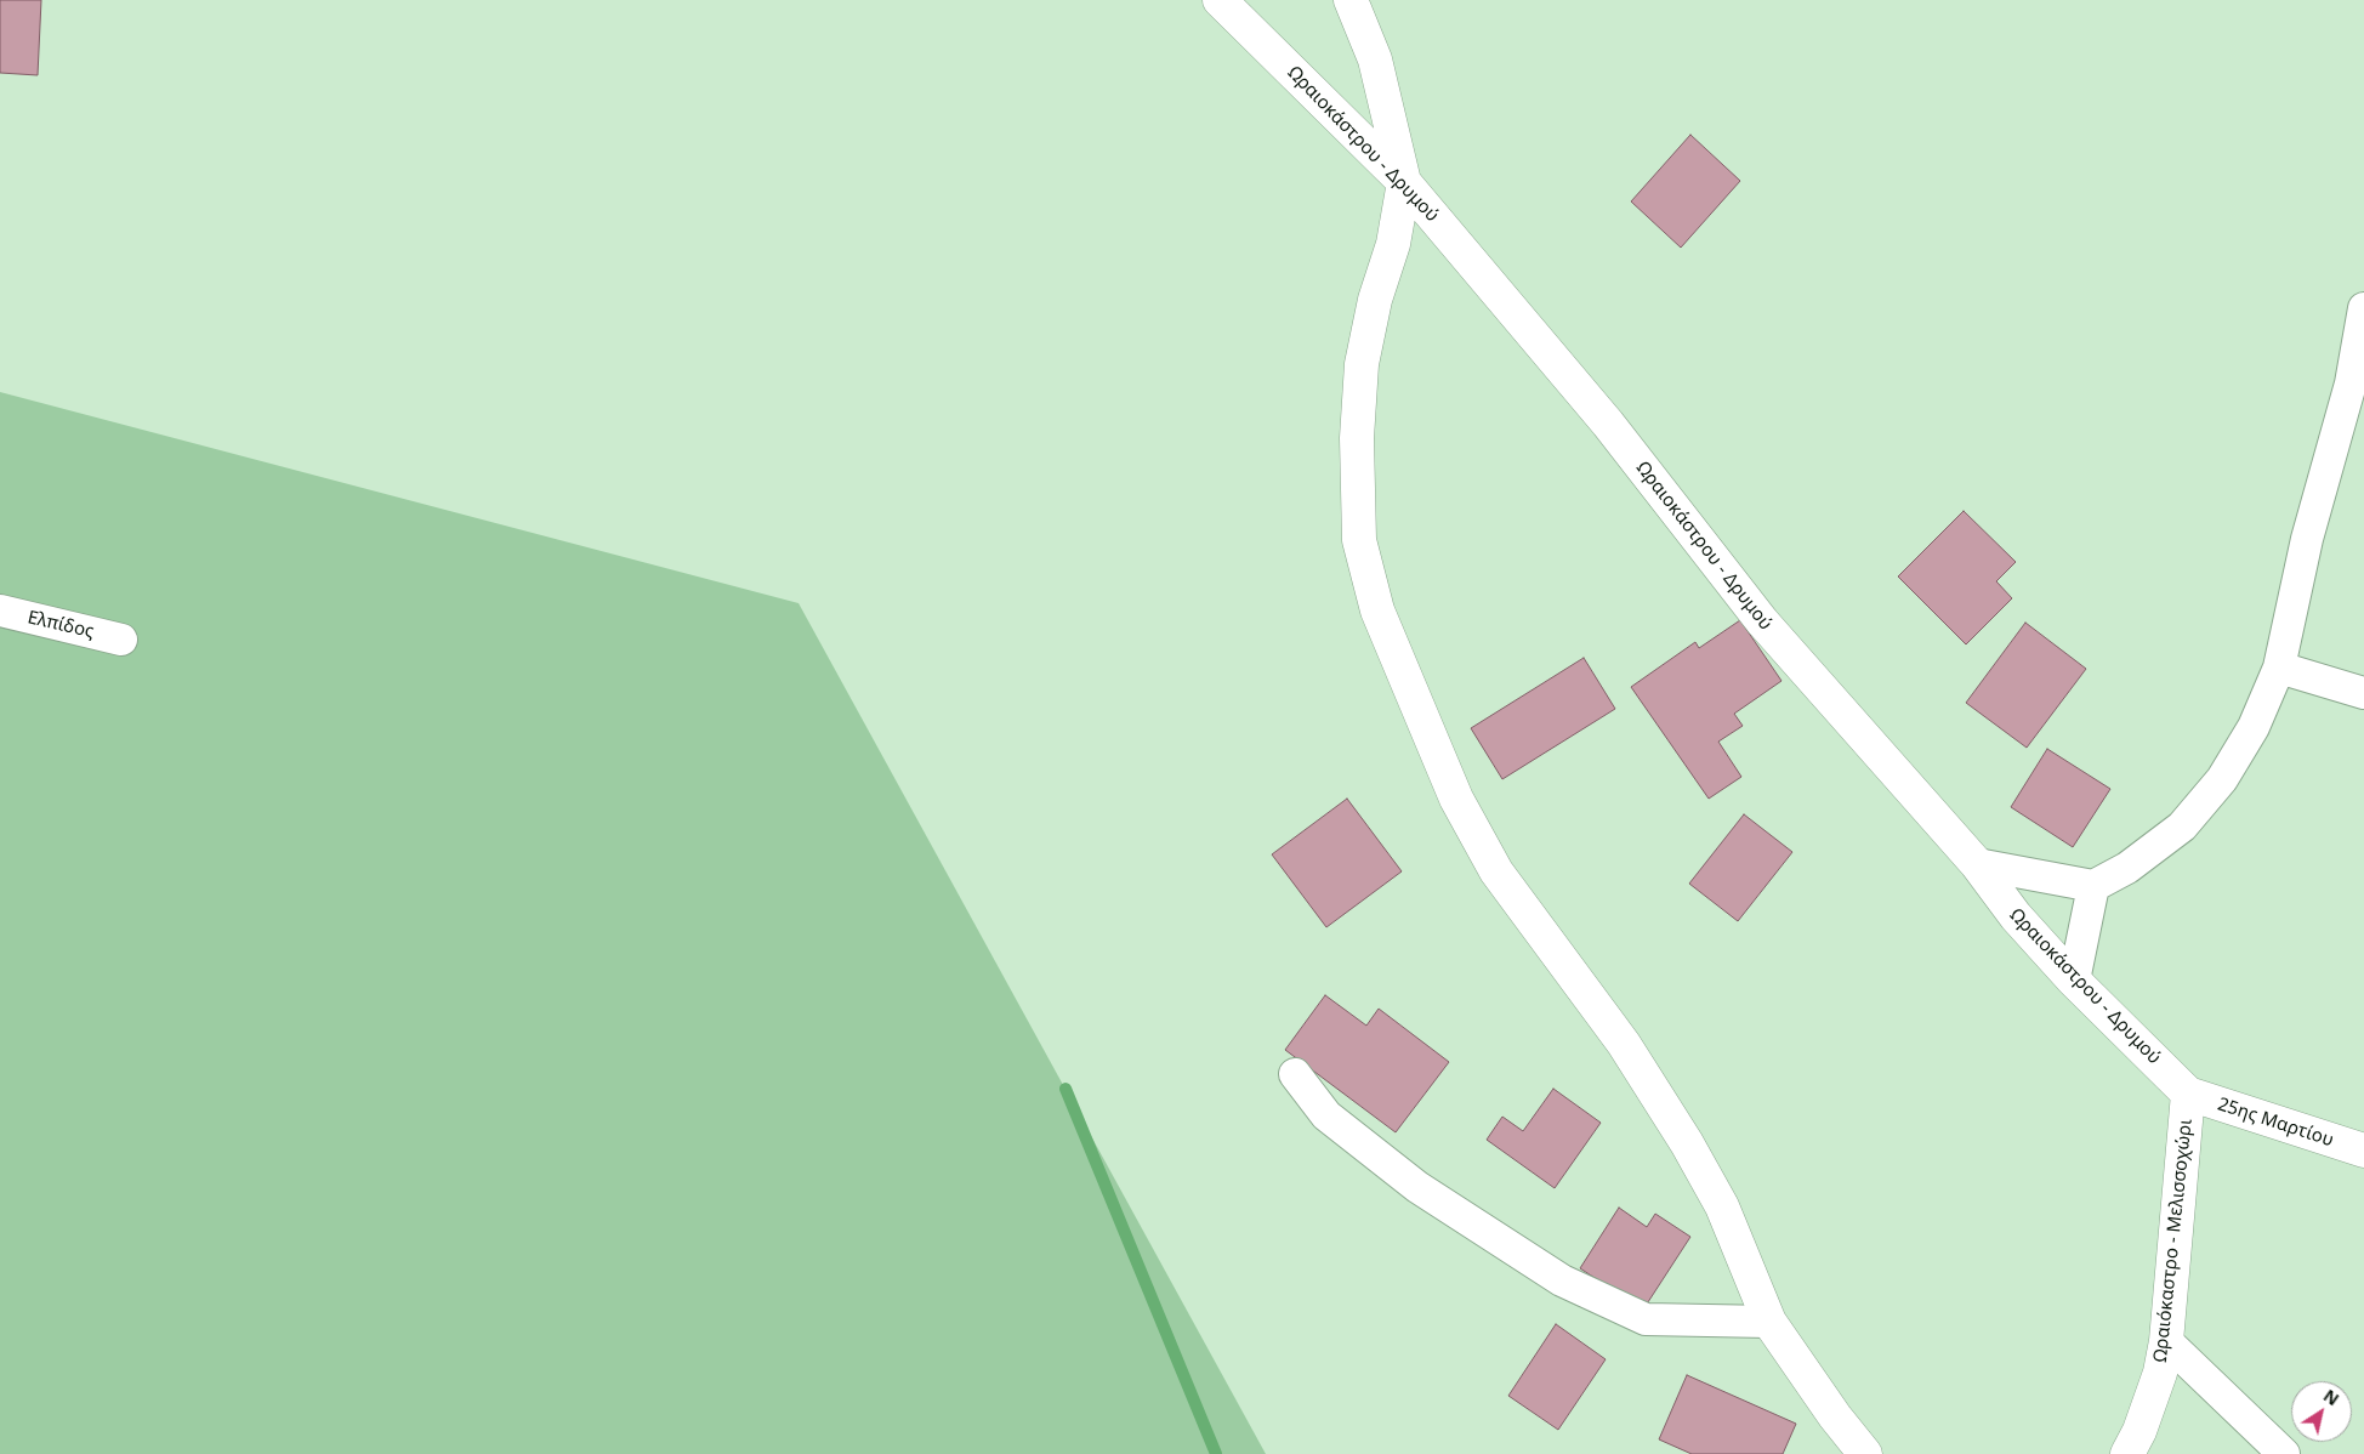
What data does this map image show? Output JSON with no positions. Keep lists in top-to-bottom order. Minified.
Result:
{"streets":{"main road":["Ωραιοκάστρου - Δρυμού","25ης Μαρτίου","Ωραιόκαστρο - Μελισσοχώρι"],"street":["Ελπίδος"]},"crossings":[["Ωραιοκάστρου - Δρυμού","25ης Μαρτίου"],["Ωραιοκάστρου - Δρυμού","Ωραιόκαστρο - Μελισσοχώρι"],["25ης Μαρτίου","Ωραιόκαστρο - Μελισσοχώρι"]],"north":"top right"}
